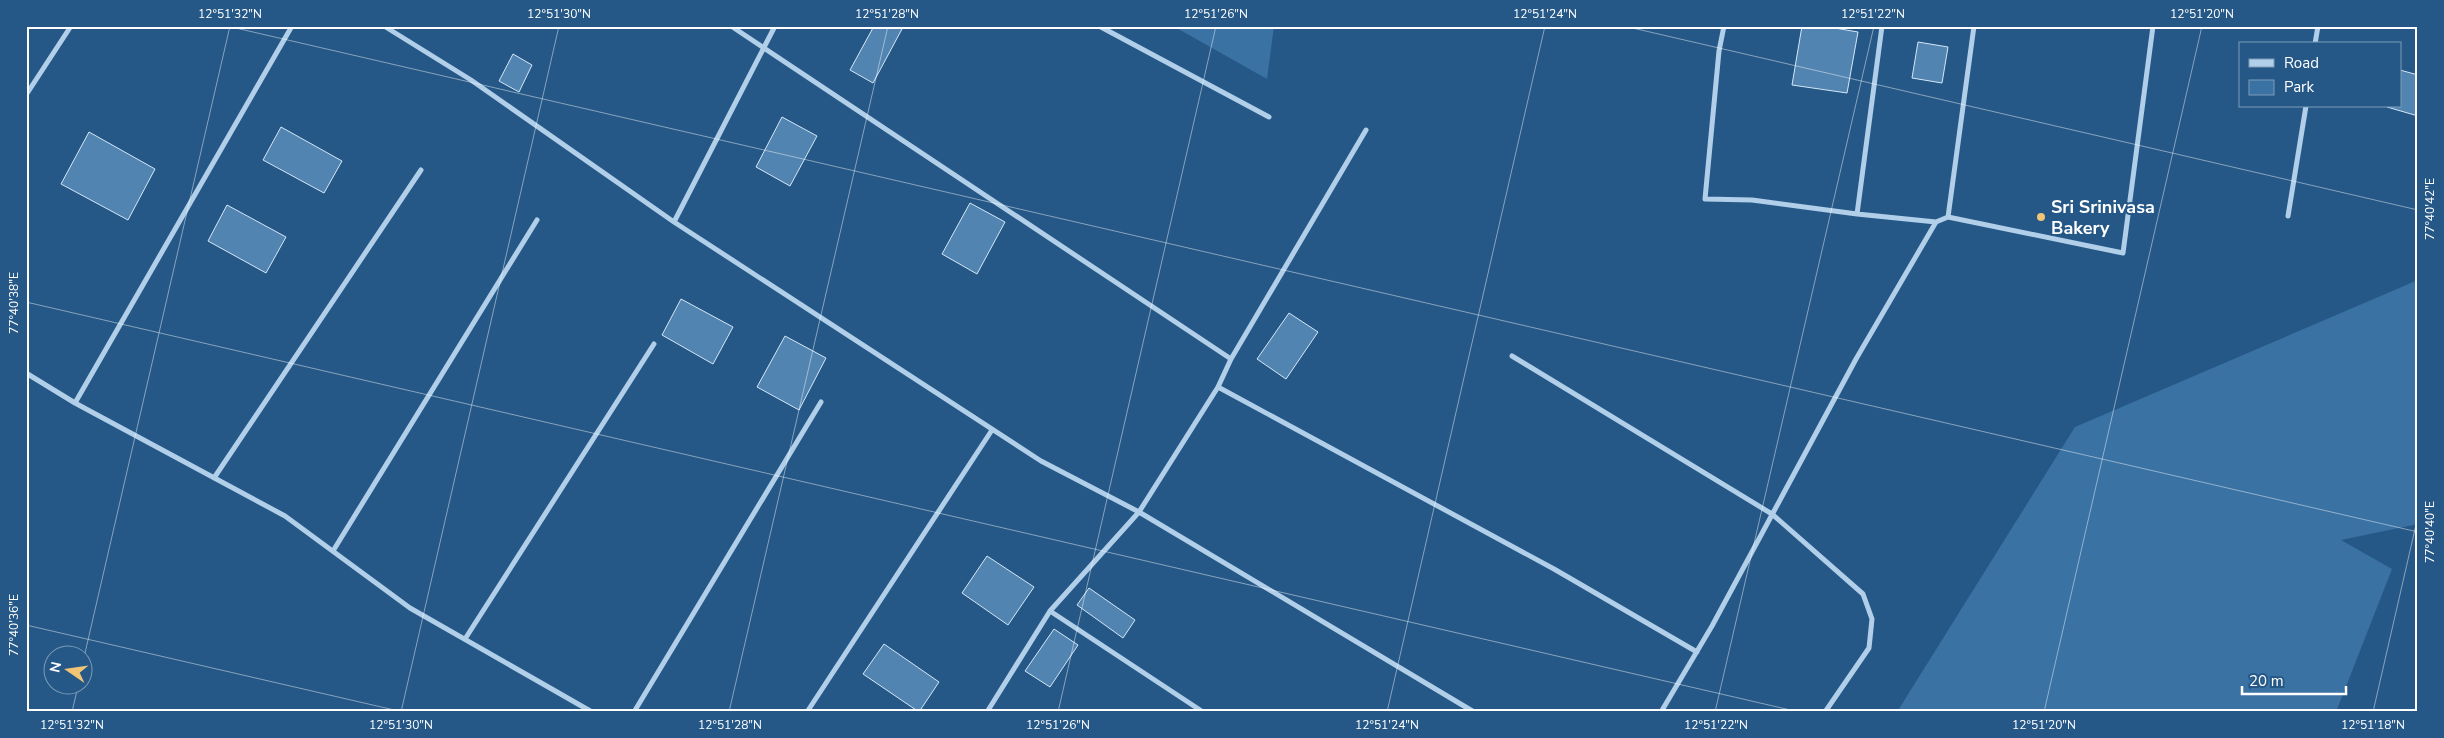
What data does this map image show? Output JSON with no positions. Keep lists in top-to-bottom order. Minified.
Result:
{"places":["Sri Srinivasa Bakery"],"legend":["Road","Park"],"scale_bar":"20 m","north":"left","coordinates":["12°51'32\"N","12°51'30\"N","12°51'28\"N","12°51'26\"N","12°51'24\"N","12°51'22\"N","12°51'20\"N","77°40'42\"E","77°40'38\"E","77°40'40\"E","77°40'36\"E","12°51'18\"N"]}
